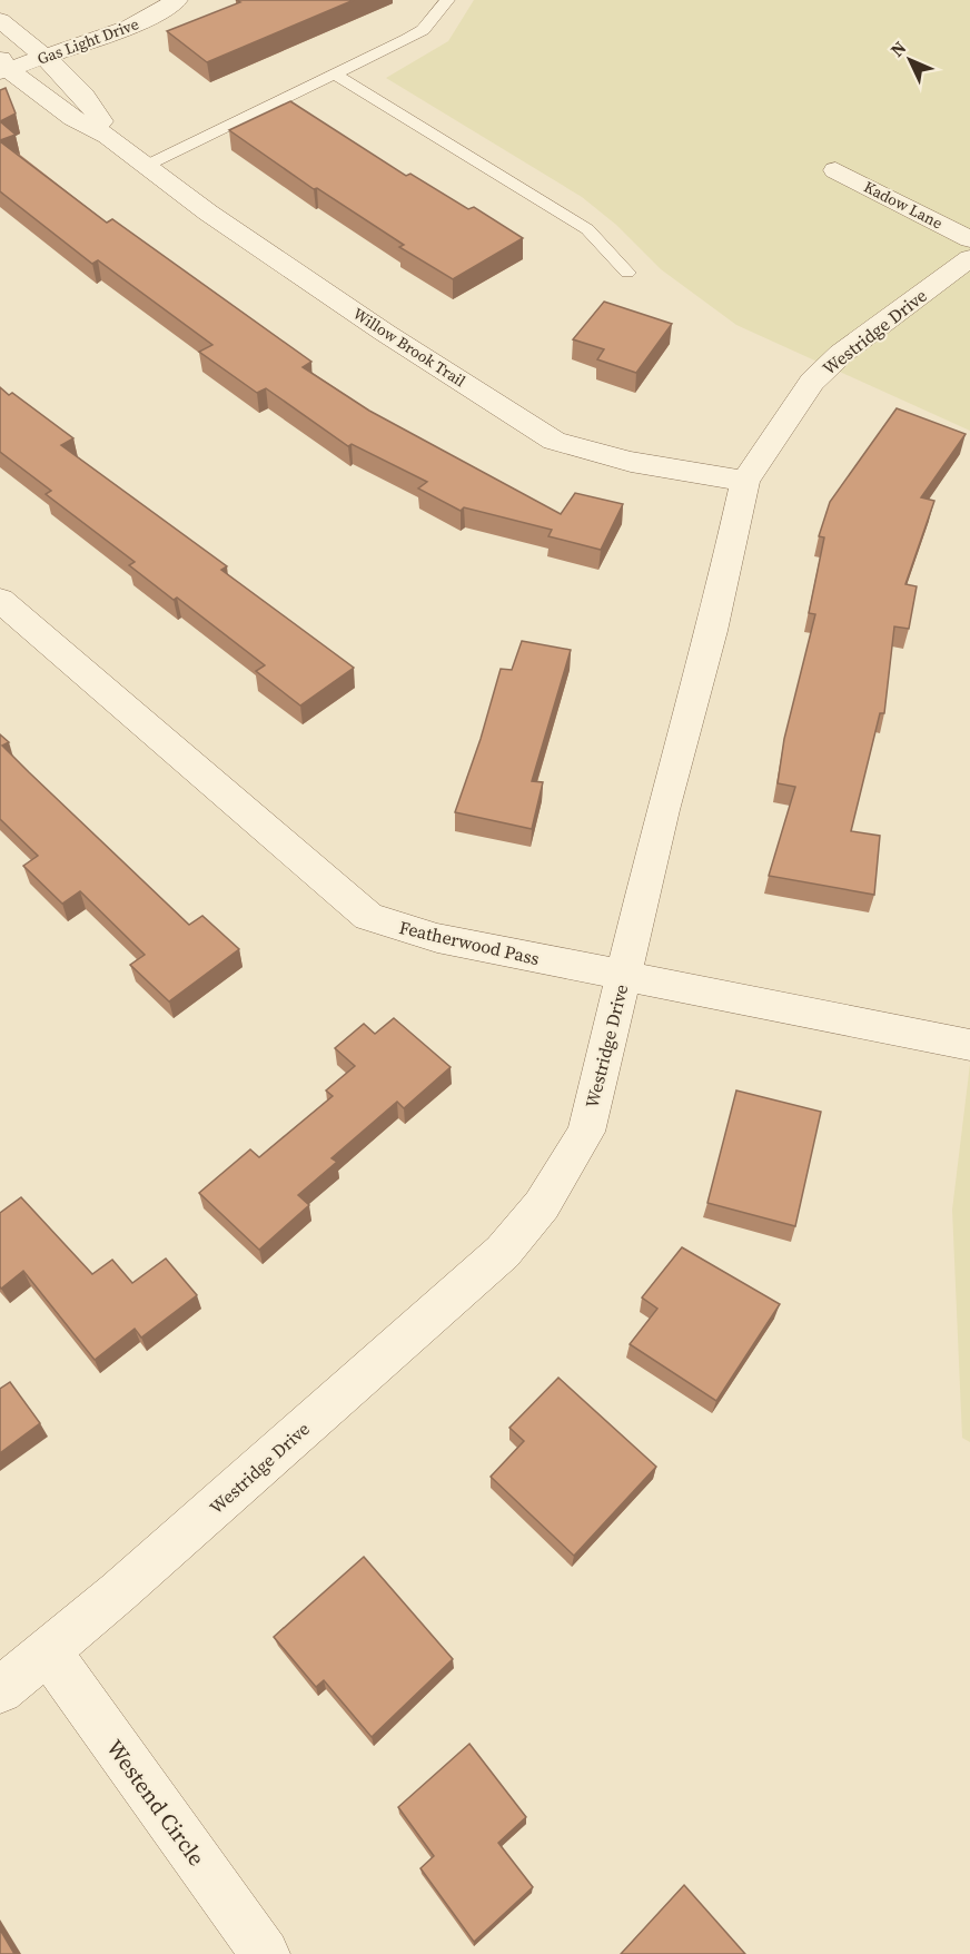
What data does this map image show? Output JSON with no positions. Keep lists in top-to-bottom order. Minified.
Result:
{"streets":{"street":["Gas Light Drive","Kadow Lane","Westridge Drive","Willow Brook Trail","Featherwood Pass","Westend Circle"]},"crossings":[["Gas Light Drive","Willow Brook Trail"],["Westridge Drive","Willow Brook Trail"],["Westridge Drive","Featherwood Pass"],["Westridge Drive","Westend Circle"]],"north":"top left"}
